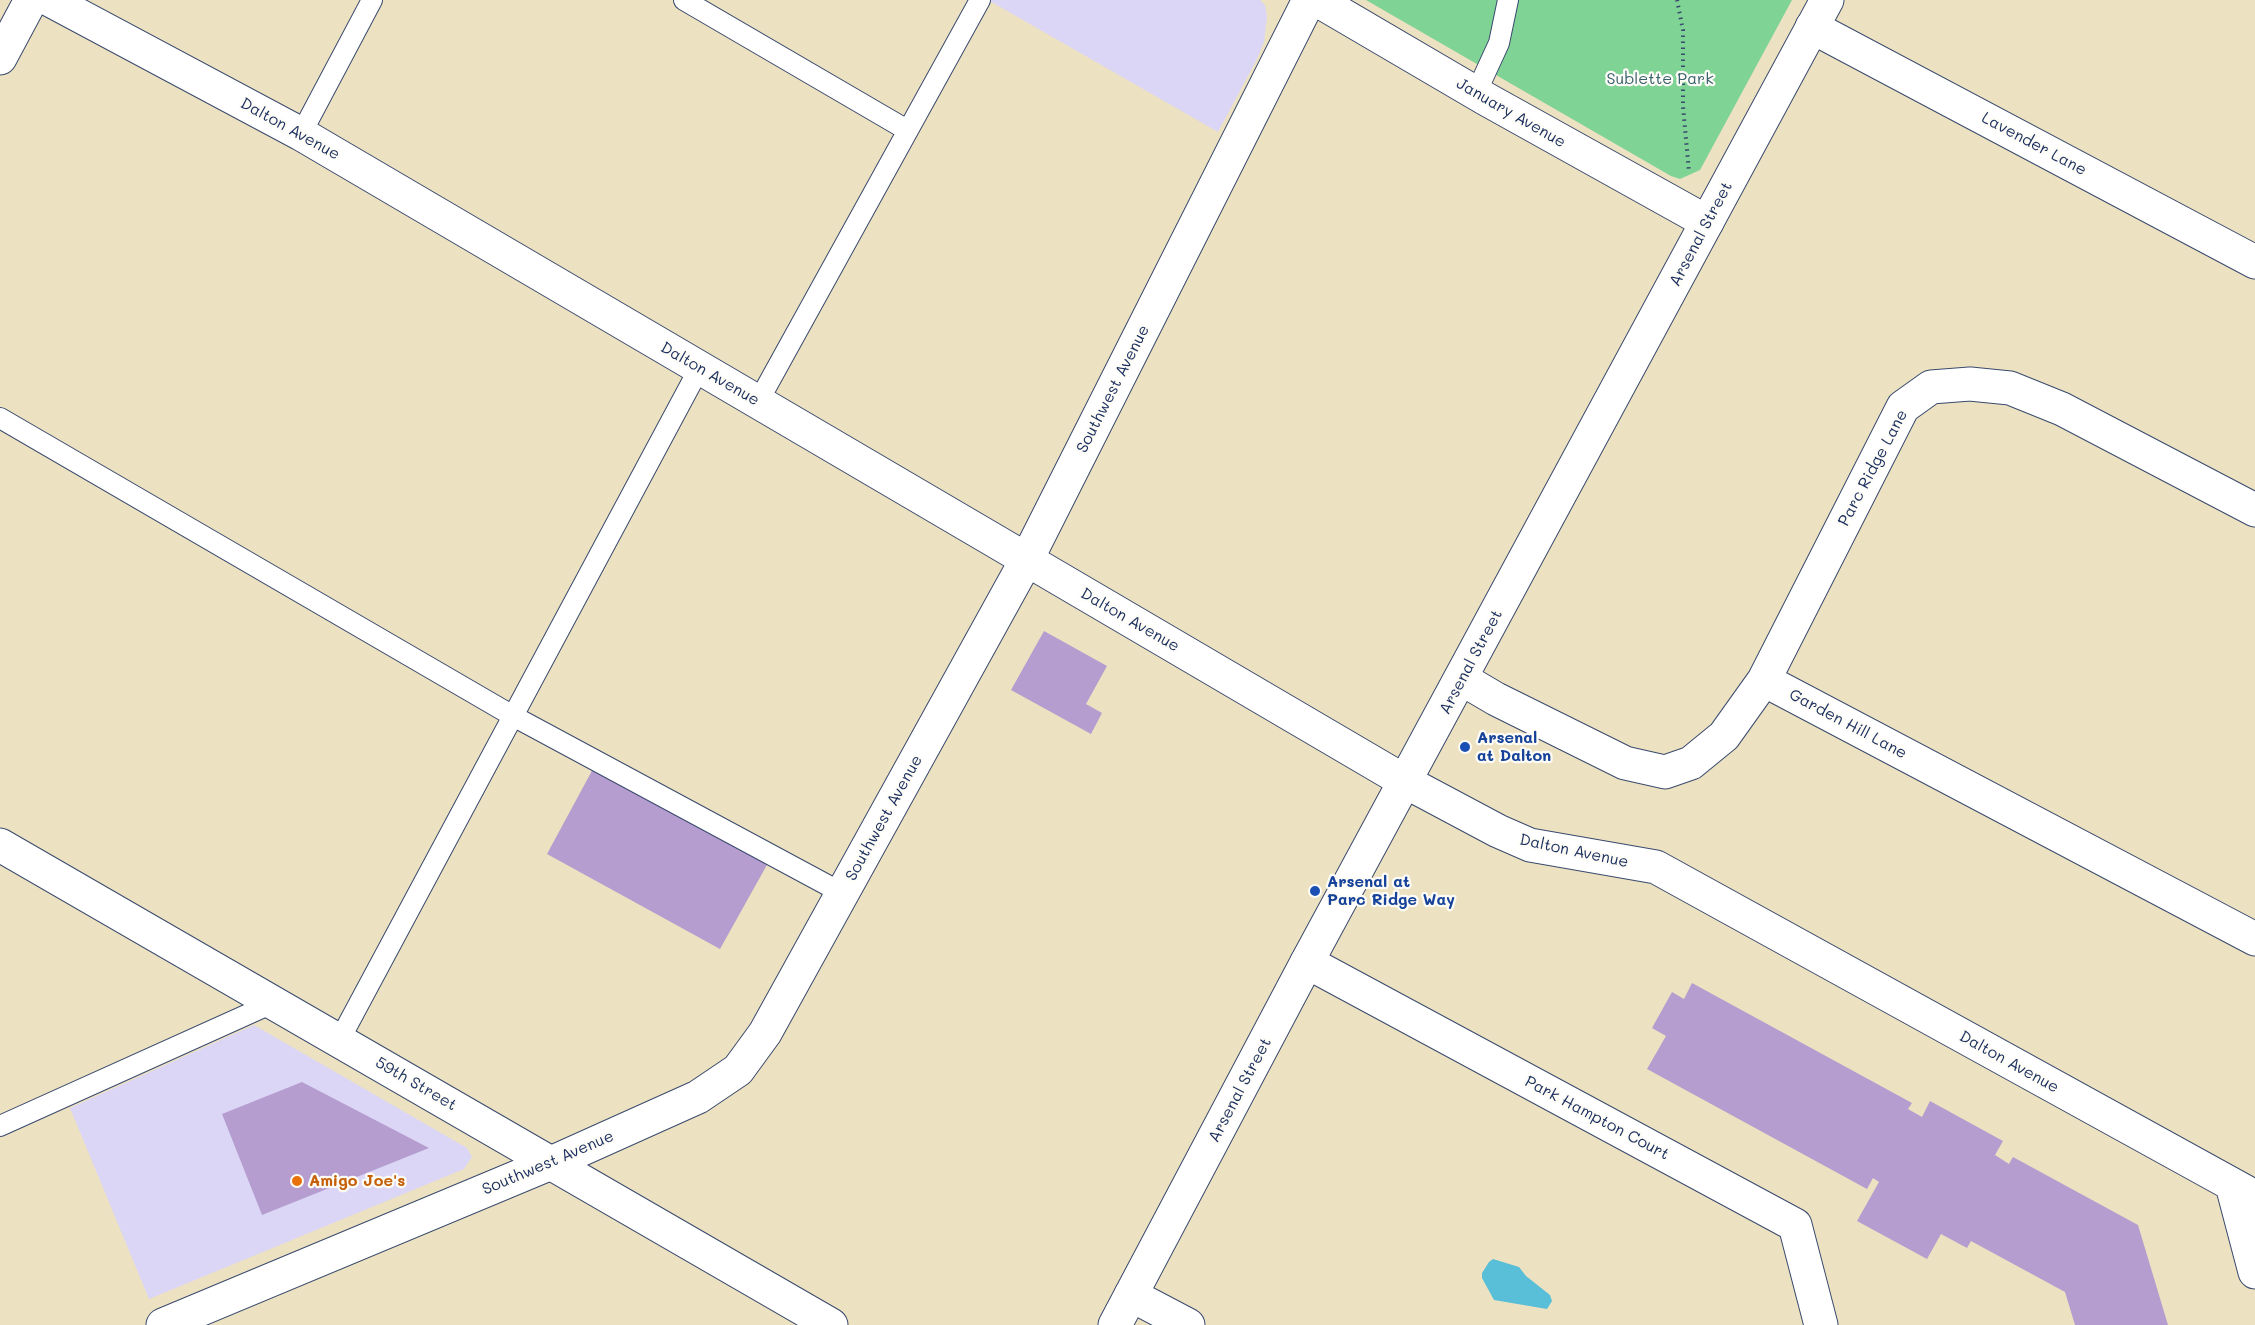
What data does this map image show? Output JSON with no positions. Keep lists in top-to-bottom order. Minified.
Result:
{"streets":{"street":["January Avenue","Dalton Avenue","Lavender Lane","Arsenal Street","Southwest Avenue","Parc Ridge Lane","Garden Hill Lane","59th Street","Park Hampton Court"]},"crossings":[["January Avenue","Arsenal Street"],["Dalton Avenue","Arsenal Street"],["Dalton Avenue","Southwest Avenue"],["Lavender Lane","Arsenal Street"],["Arsenal Street","Park Hampton Court"],["Southwest Avenue","59th Street"],["Parc Ridge Lane","Garden Hill Lane"]],"parks":["Sublette Park"],"places":["Arsenal at Dalton","Arsenal at Parc Ridge Way","Amigo Joe's"]}
